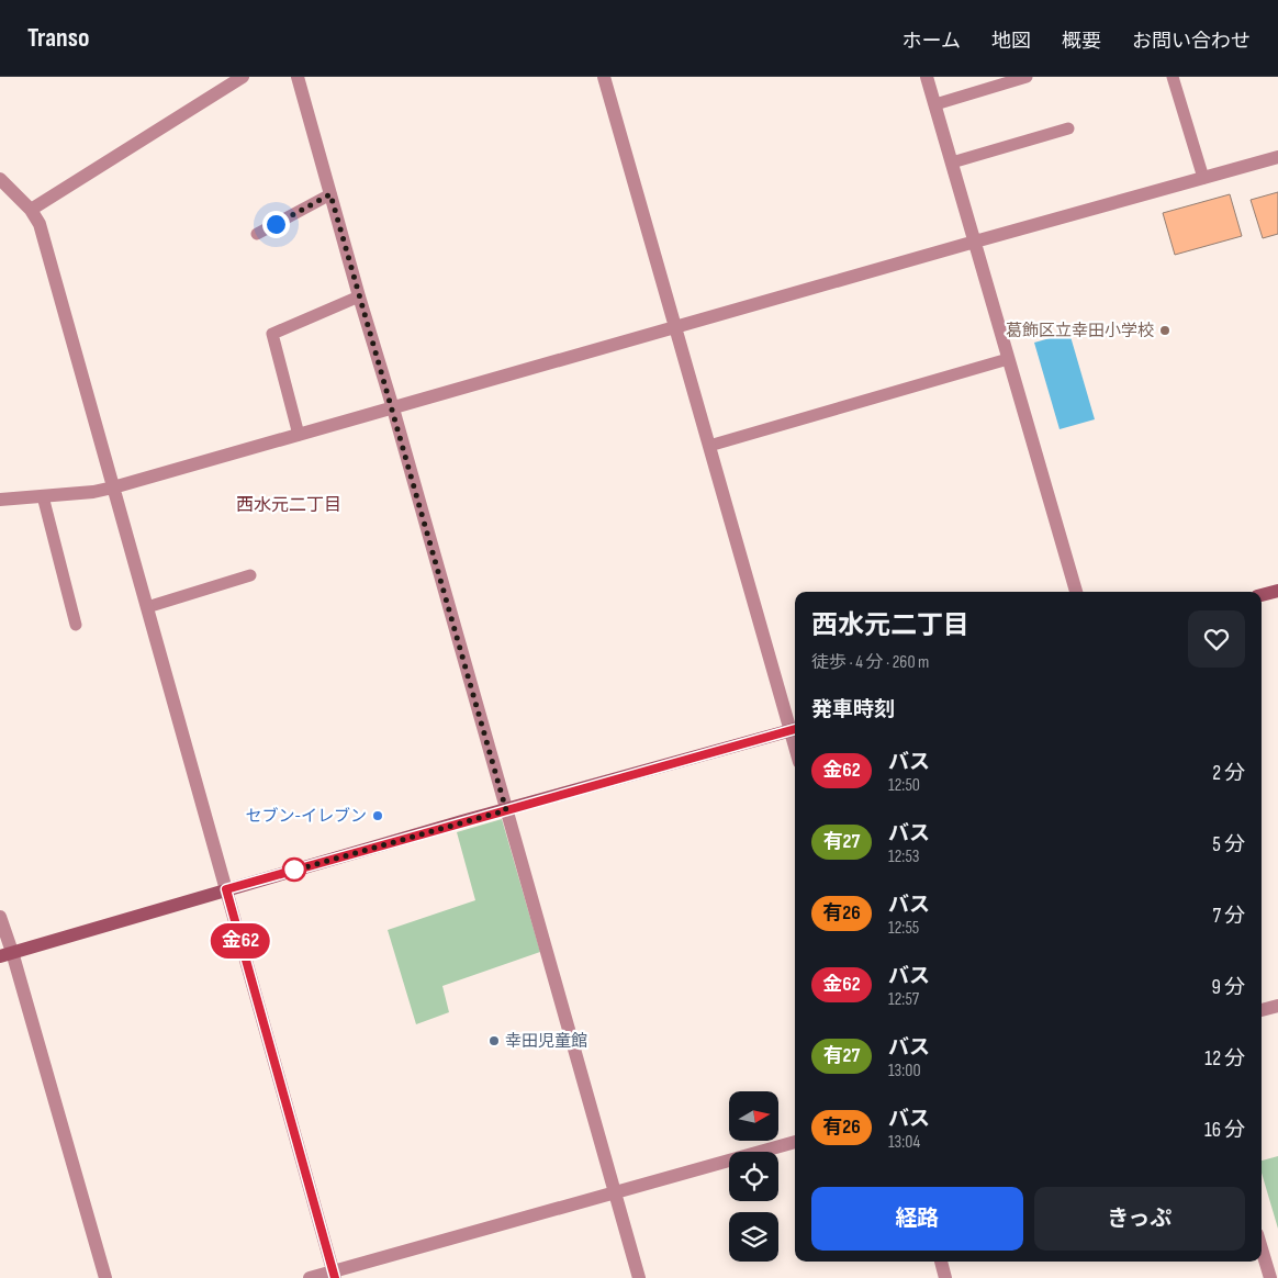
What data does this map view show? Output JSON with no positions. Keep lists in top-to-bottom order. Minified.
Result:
{"districts":["西水元二丁目"],"places":["葛飾区立幸田小学校","セブン-イレブン","幸田児童館"],"lines":["bus line 金62"],"north":"right","page":{"header":"Transo","nav":["ホーム","地図","概要","お問い合わせ"],"on_map":"金62","heading":[["西水元二丁目","徒歩 · 4 分 · 260 m"],"発車時刻"],"list":[{"mark":"金62","name":"バス","note":"12:50","value":"2 分"},{"mark":"有27","name":"バス","note":"12:53","value":"5 分"},{"mark":"有26","name":"バス","note":"12:55","value":"7 分"},{"mark":"金62","name":"バス","note":"12:57","value":"9 分"},{"mark":"有27","name":"バス","note":"13:00","value":"12 分"},{"mark":"有26","name":"バス","note":"13:04","value":"16 分"}],"buttons":["経路","きっぷ"]}}
